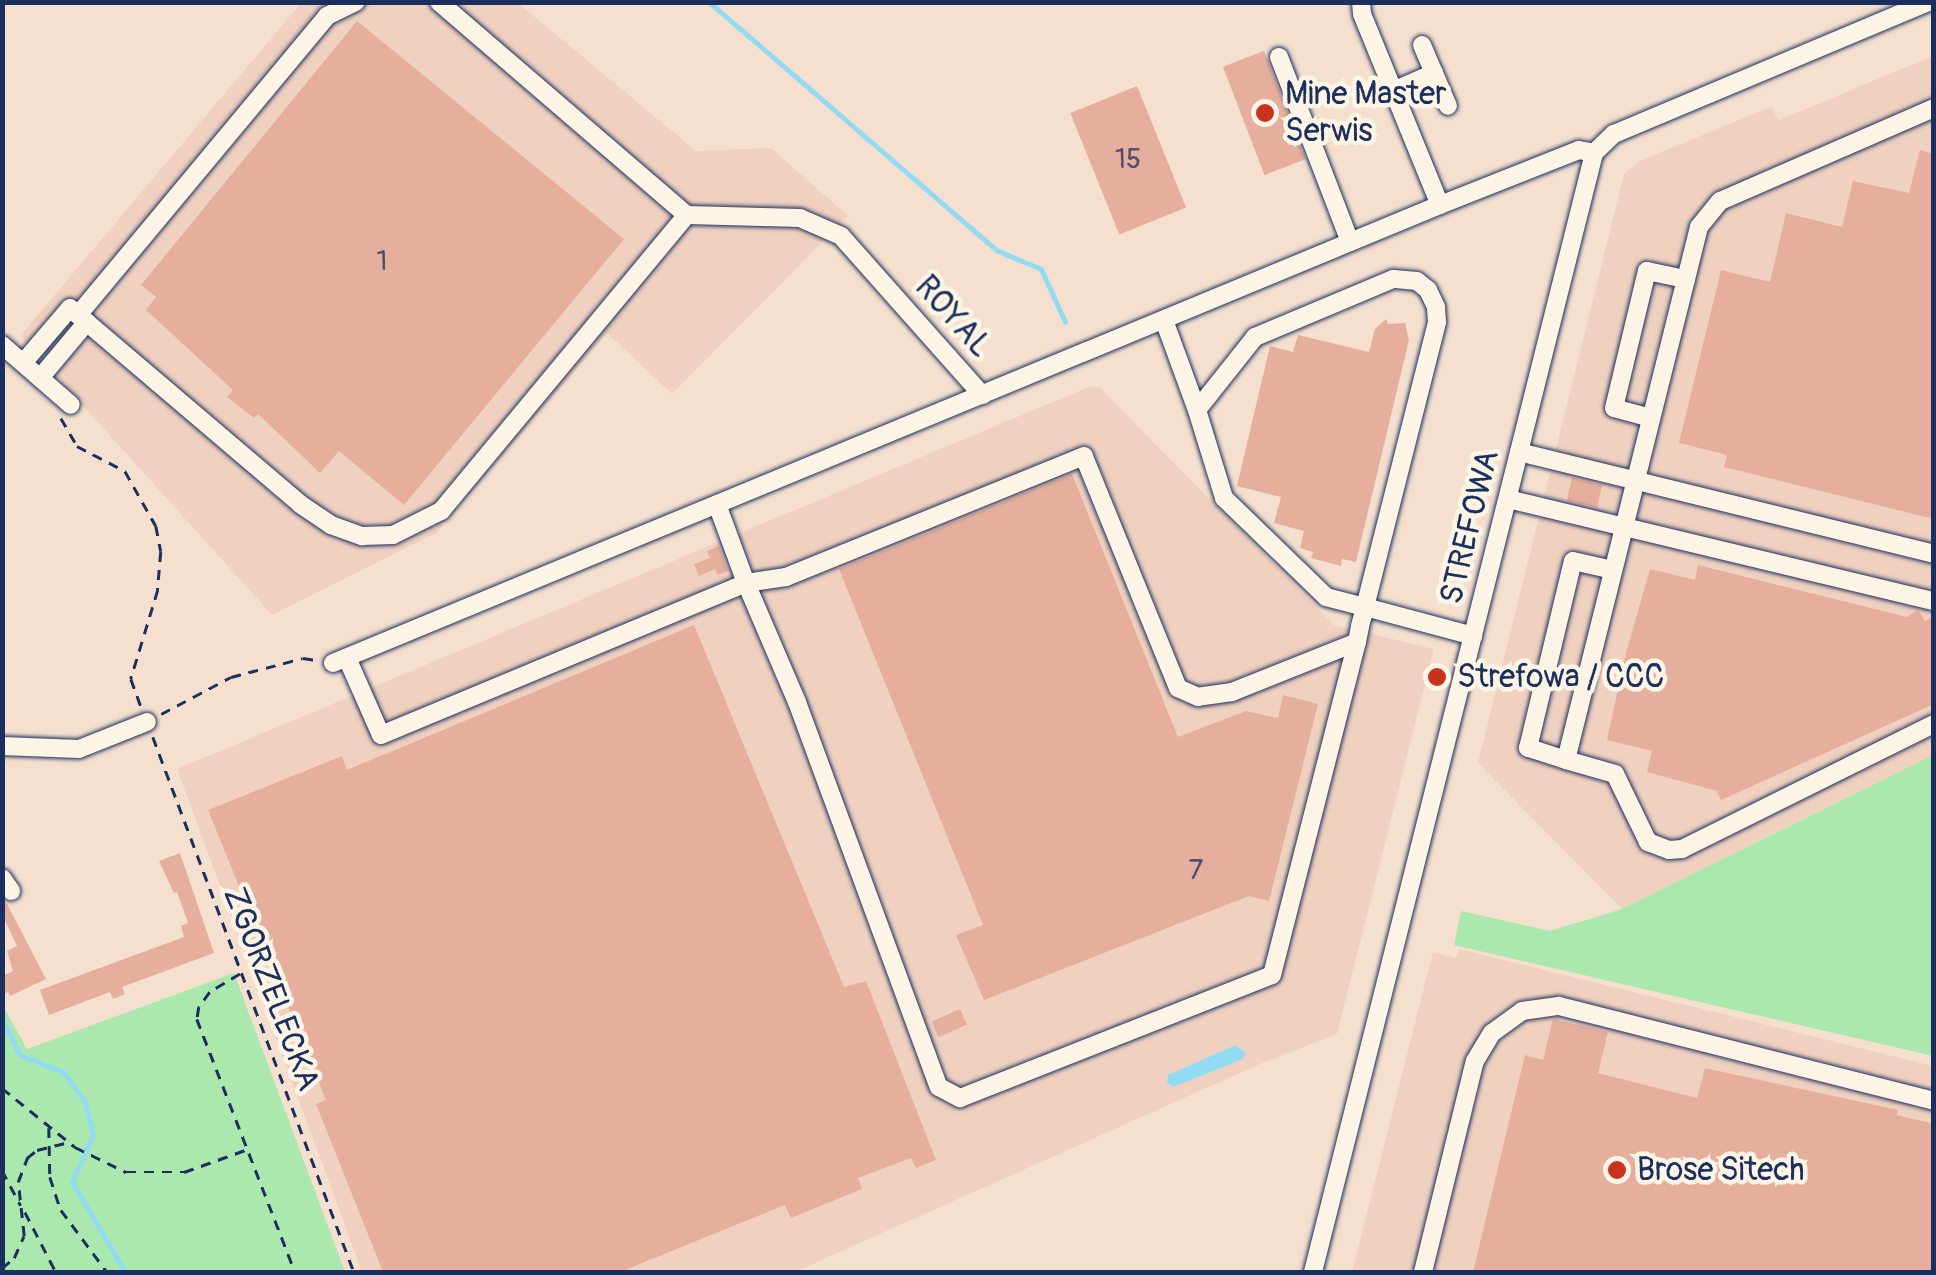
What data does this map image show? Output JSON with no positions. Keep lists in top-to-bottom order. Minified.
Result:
{"streets":{"street":["ROYAL","STREFOWA"],"path":["ZGORZELECKA"]},"crossings":[["ROYAL","STREFOWA"]],"places":["Mine Master Serwis","Strefowa / CCC","Brose Sitech"],"house_numbers":["15","1","7"]}
